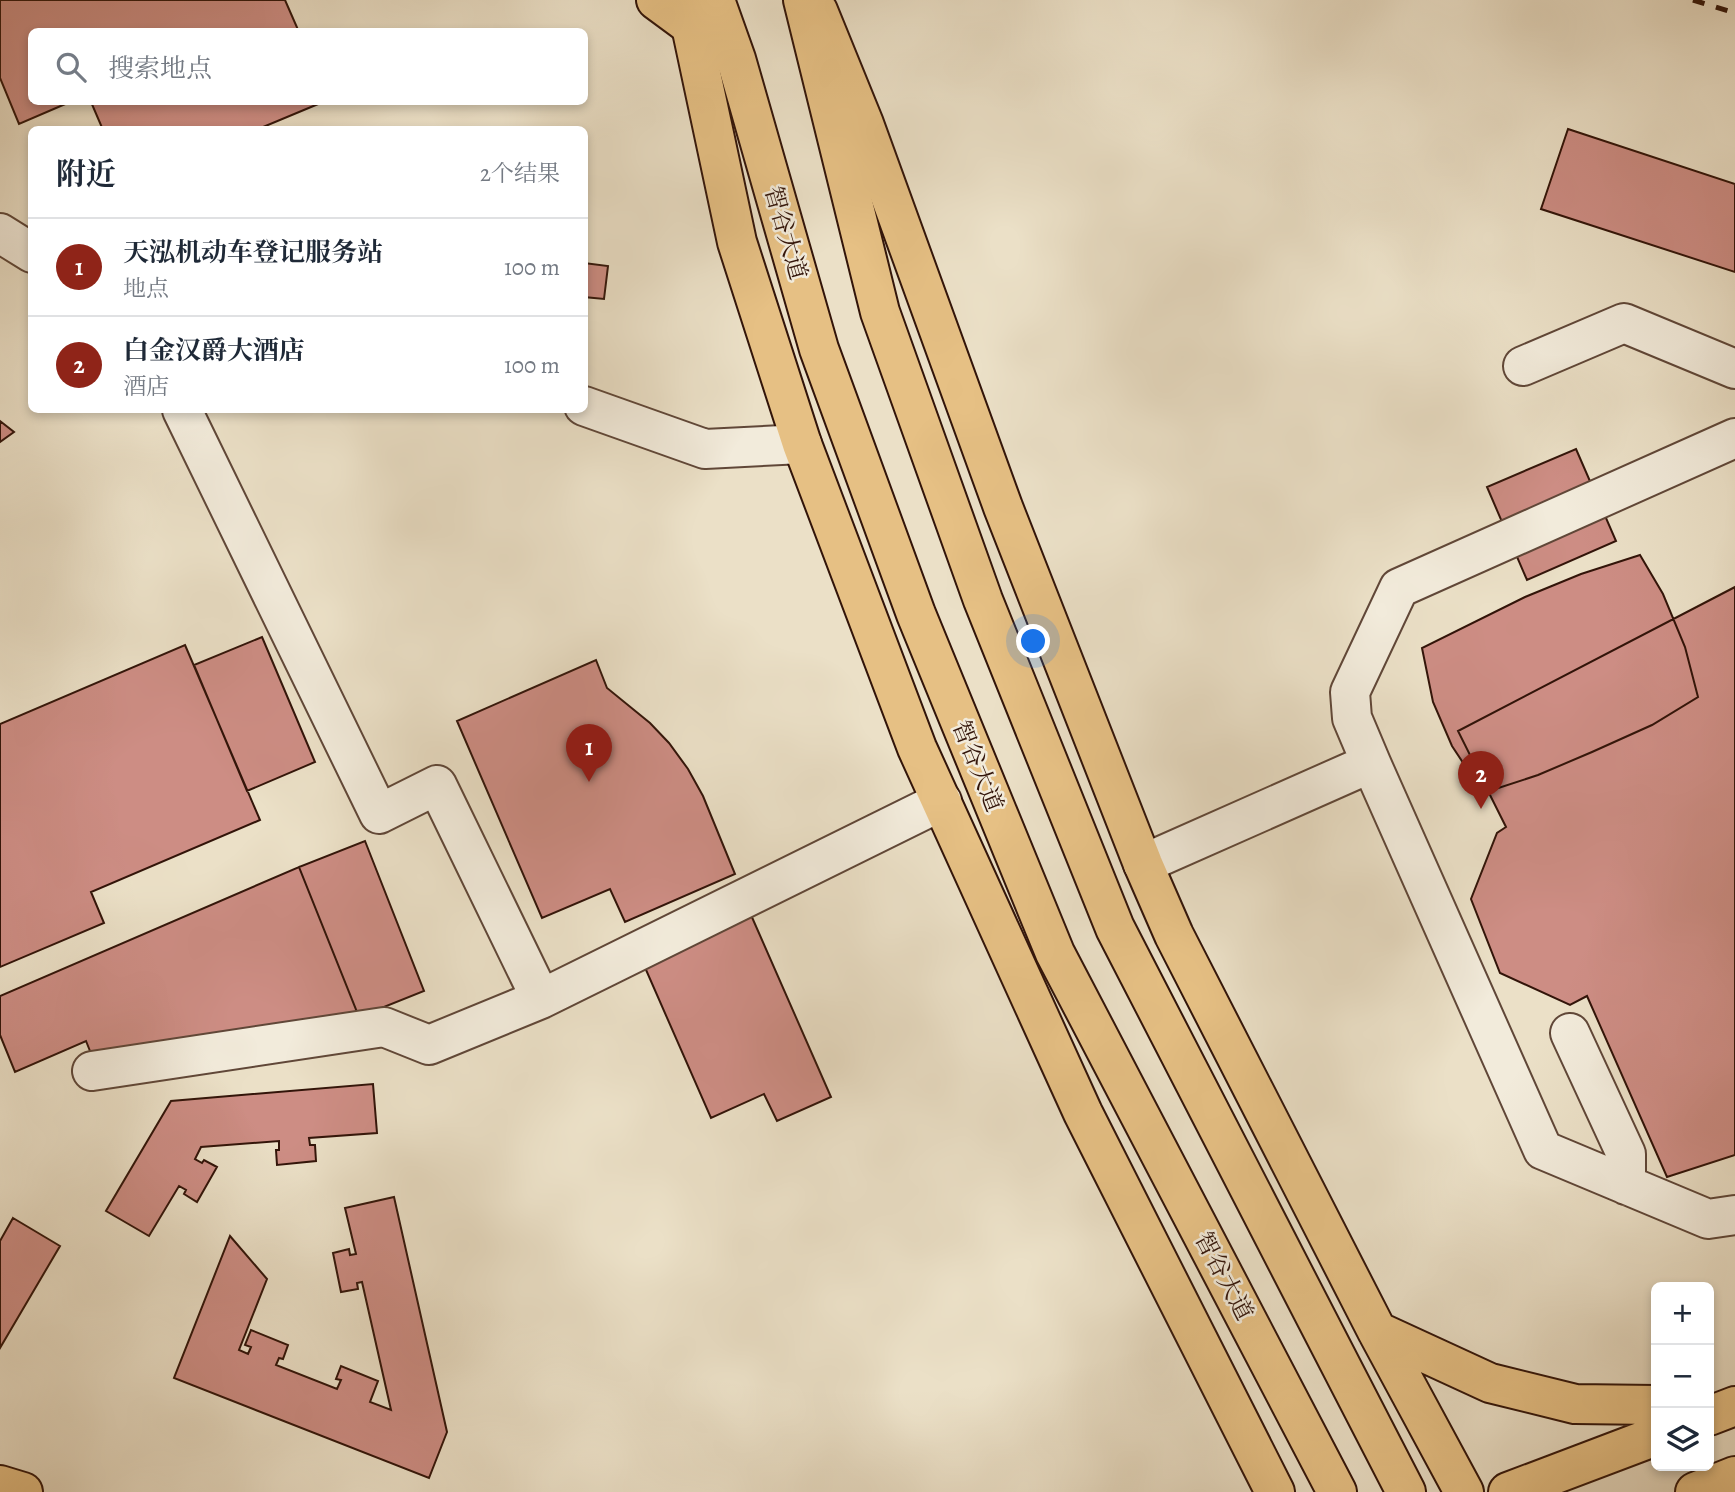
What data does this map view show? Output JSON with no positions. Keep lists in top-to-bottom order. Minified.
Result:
{"streets":{"main road":["智谷大道"]},"page":{"search":"搜索地点","heading":["附近","2个结果"],"list":[{"mark":"1","name":"天泓机动车登记服务站","note":"地点","value":"100 m"},{"mark":"2","name":"白金汉爵大酒店","note":"酒店","value":"100 m"}],"pins":["1","2"],"map_buttons":["+","−"]}}
